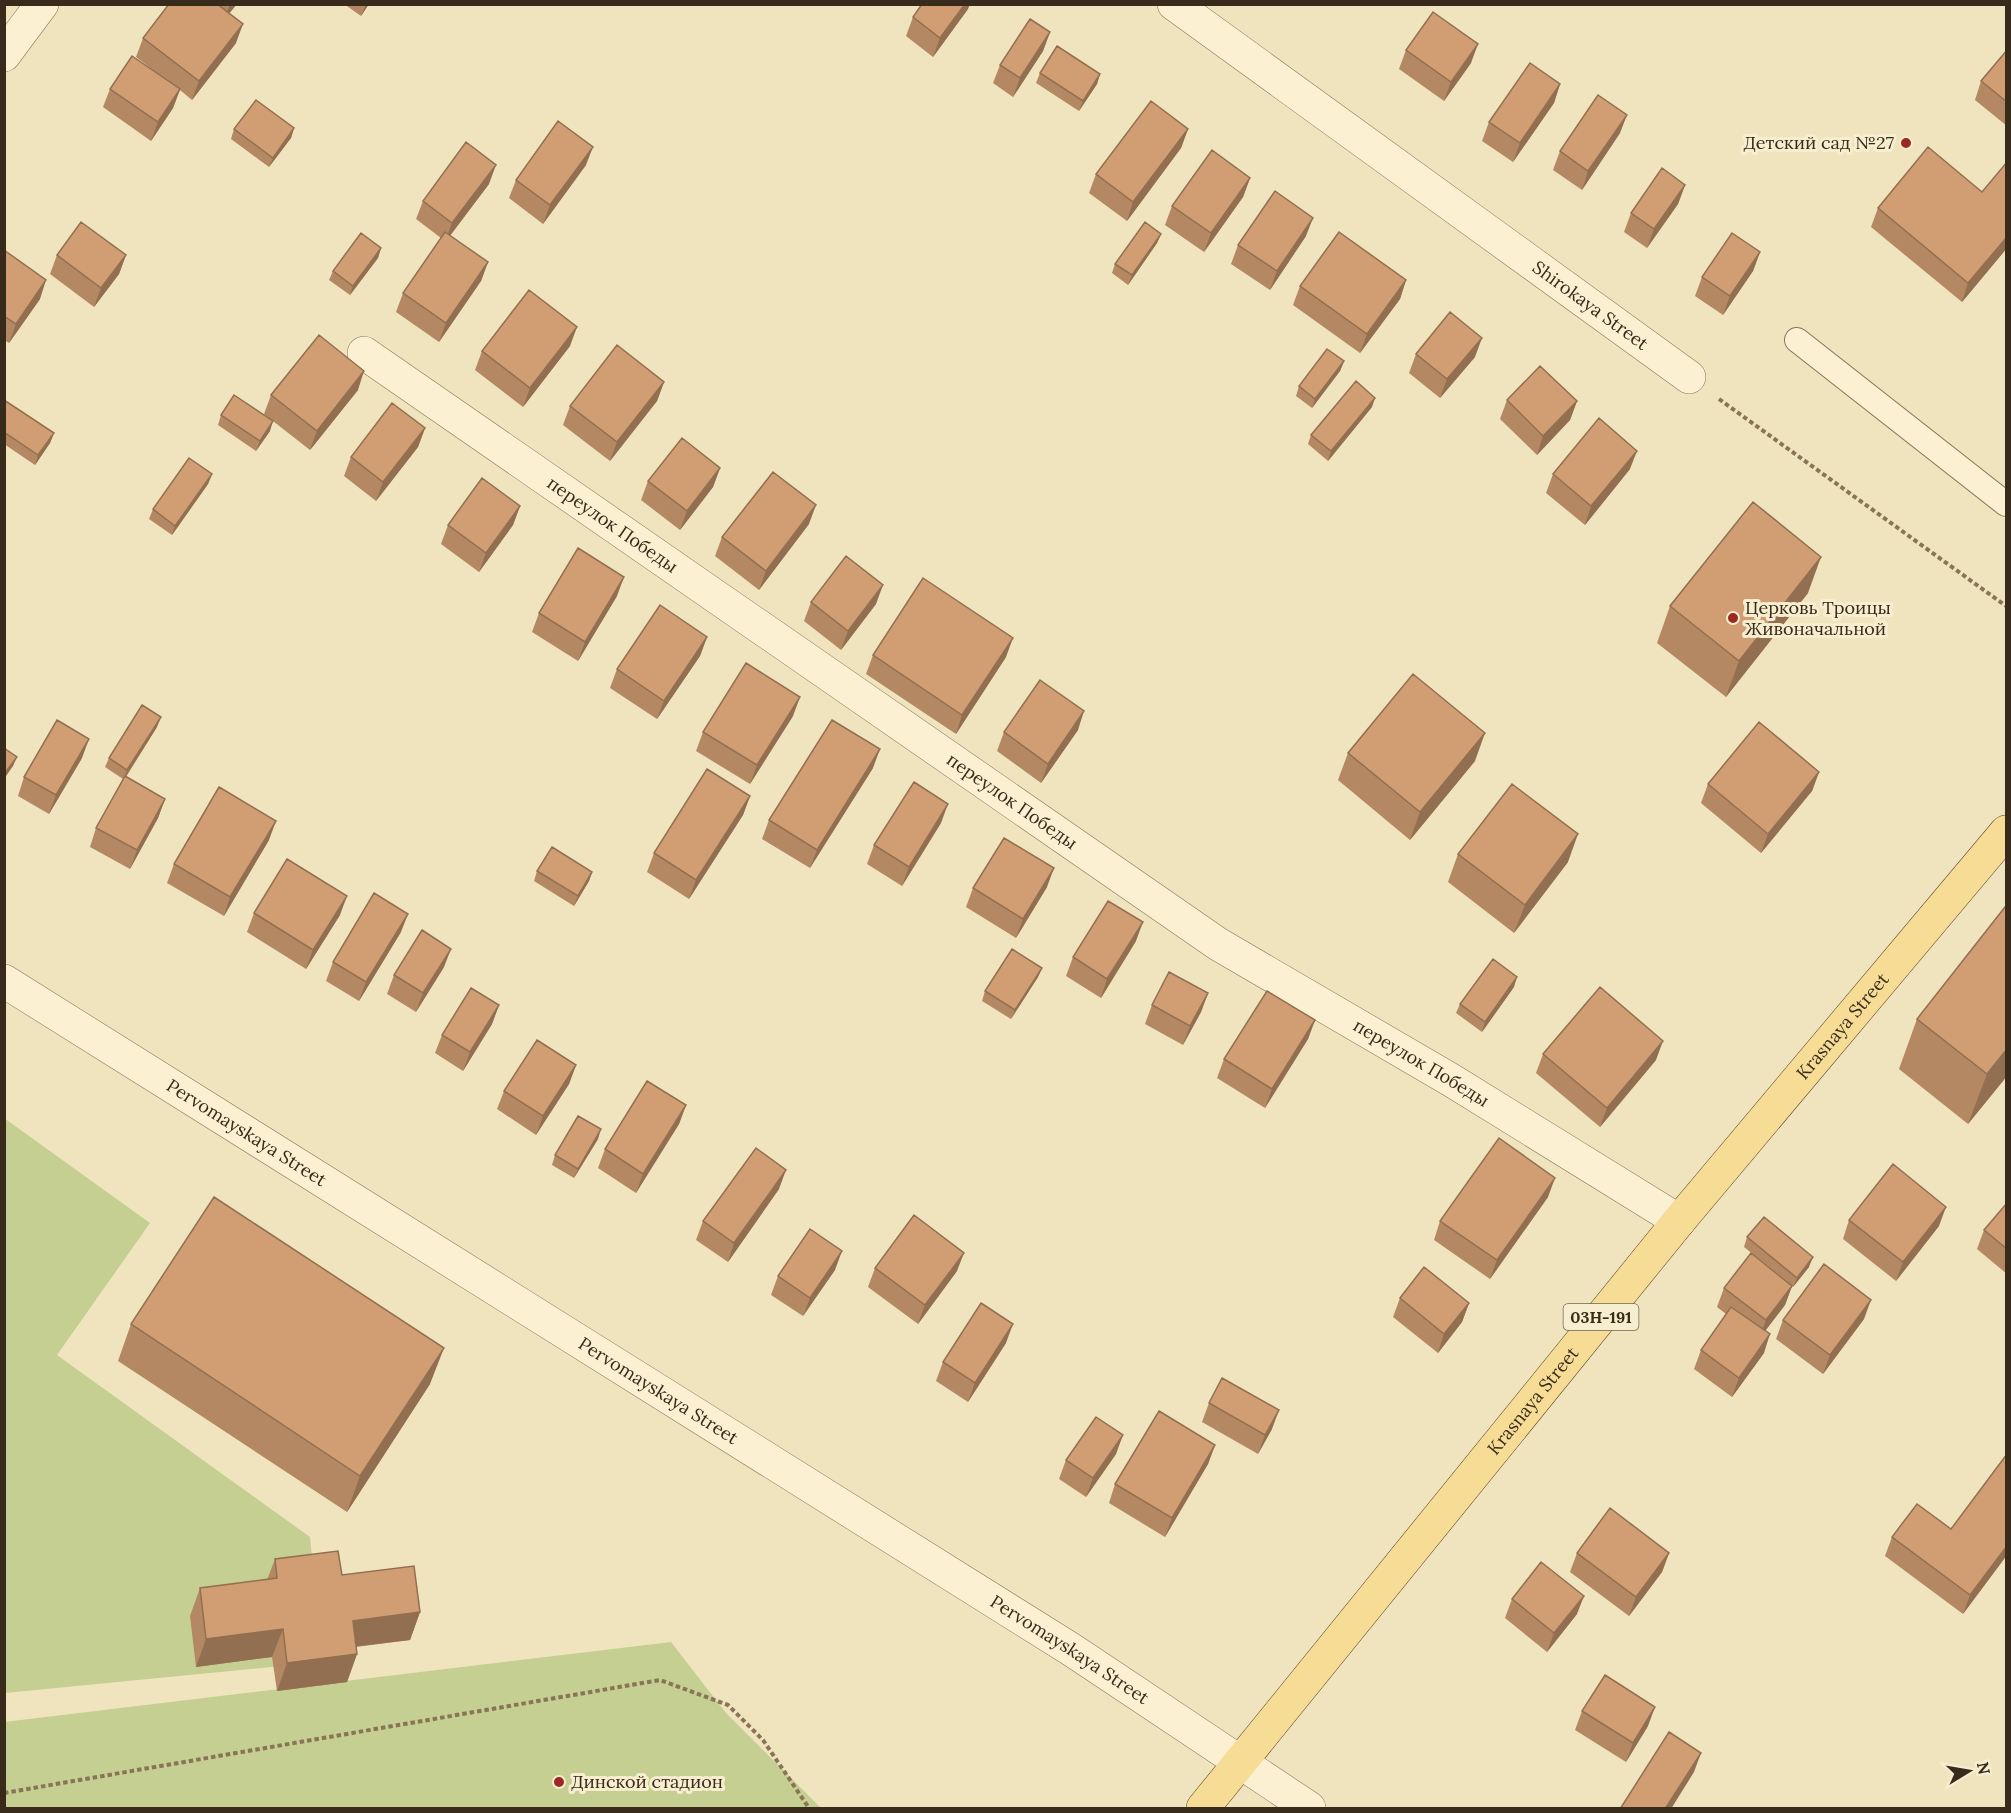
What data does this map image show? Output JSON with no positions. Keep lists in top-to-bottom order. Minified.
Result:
{"streets":{"main road":["Krasnaya Street","03Н-191"],"street":["Shirokaya Street","переулок Победы","Pervomayskaya Street"]},"crossings":[["переулок Победы","Krasnaya Street"],["Krasnaya Street","Pervomayskaya Street"]],"places":["Детский сад №27","Церковь Троицы Живоначальной","Динской стадион"],"north":"right"}
